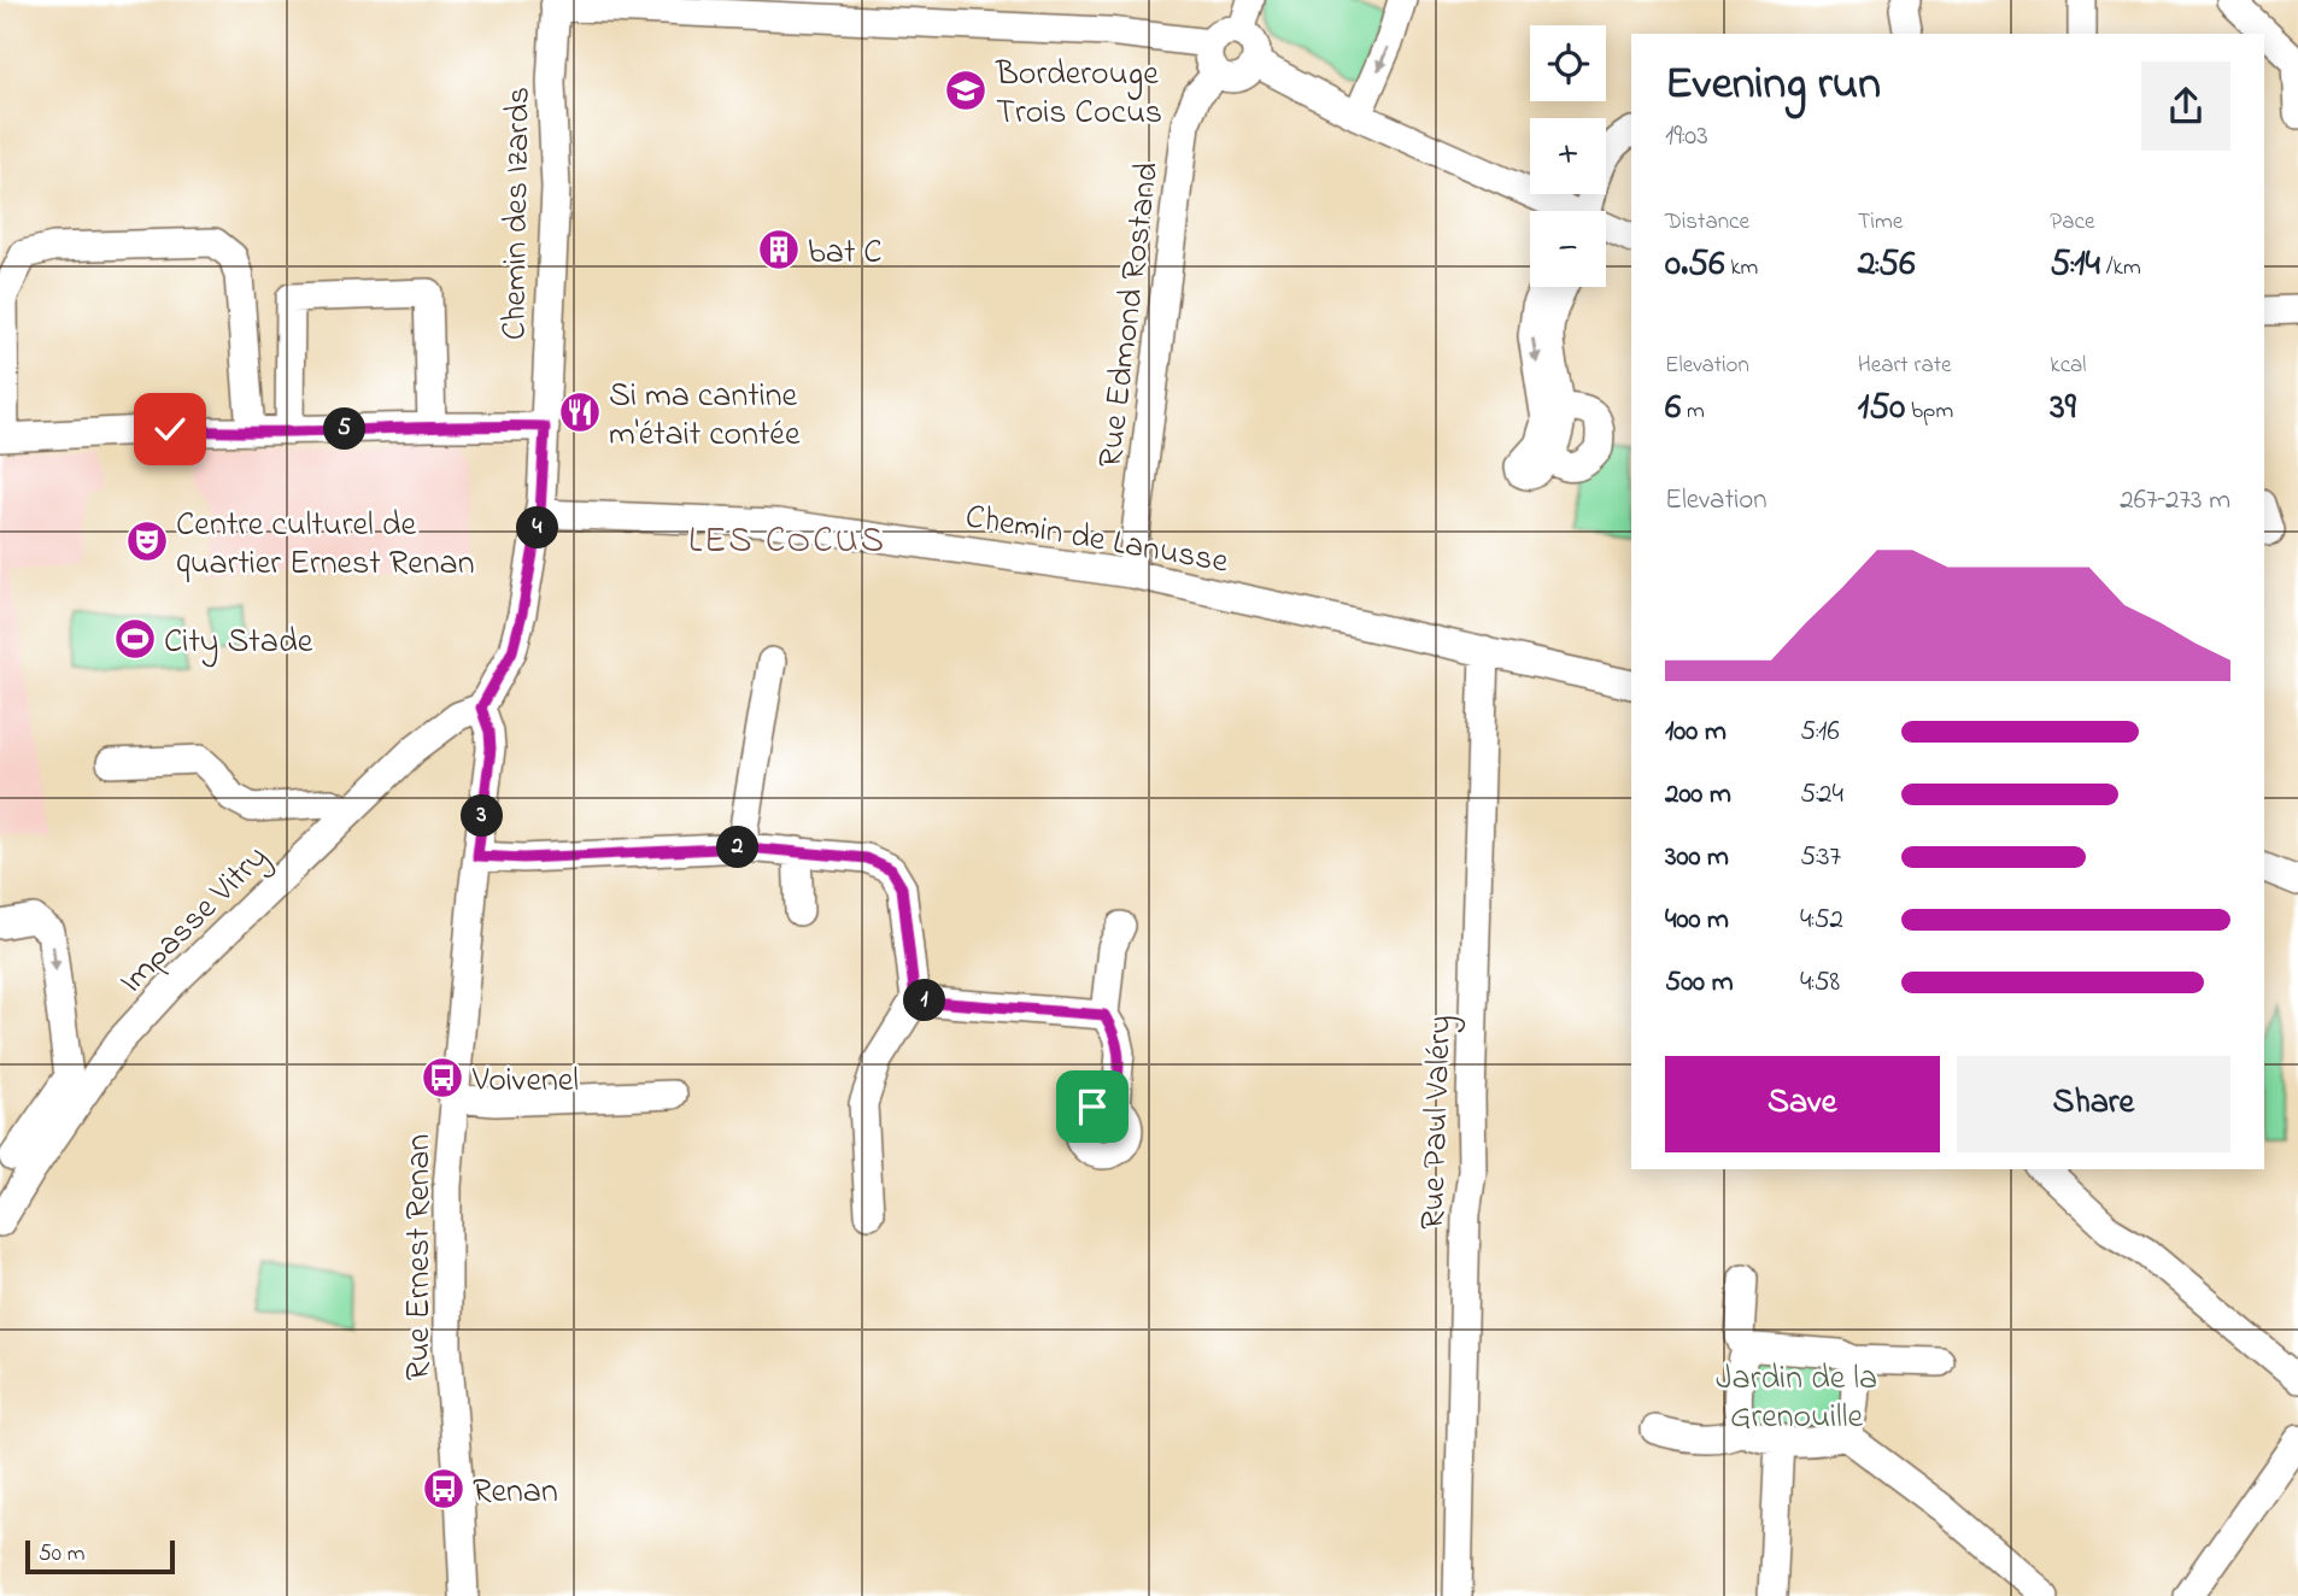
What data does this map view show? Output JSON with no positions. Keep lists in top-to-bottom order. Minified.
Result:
{"streets":{"street":["Chemin des Izards","Rue Edmond Rostand","Chemin de Lanusse","Impasse Vitry","Rue Paul Valéry","Rue Ernest Renan"]},"crossings":[["Rue Edmond Rostand","Chemin de Lanusse"],["Chemin de Lanusse","Rue Paul Valéry"],["Impasse Vitry","Rue Ernest Renan"]],"districts":["LES COCUS"],"parks":["Jardin de la Grenouille"],"places":{"school or university":["Borderouge Trois Cocus"],"building":["bat C"],"restaurant":["Si ma cantine m'était contée"],"theatre":["Centre culturel de quartier Ernest Renan"],"sports":["City Stade"],"bus stop":["Voivenel","Renan"]},"scale_bar":"50 m","page":{"map_buttons":["+","−"],"heading":["Evening run","19:03"],"stats":[["Distance","0.56 km"],["Time","2:56"],["Pace","5:14 /km"],["Elevation","6 m"],["Heart rate","150 bpm"],["kcal","39"]],"pins":["5","4","3","2","1"],"chart":["Elevation","267–273 m"],"list":[{"name":"100 m","note":"5:16"},{"name":"200 m","note":"5:24"},{"name":"300 m","note":"5:37"},{"name":"400 m","note":"4:52"},{"name":"500 m","note":"4:58"}],"buttons":["Save","Share"],"scale":"50 m"}}
